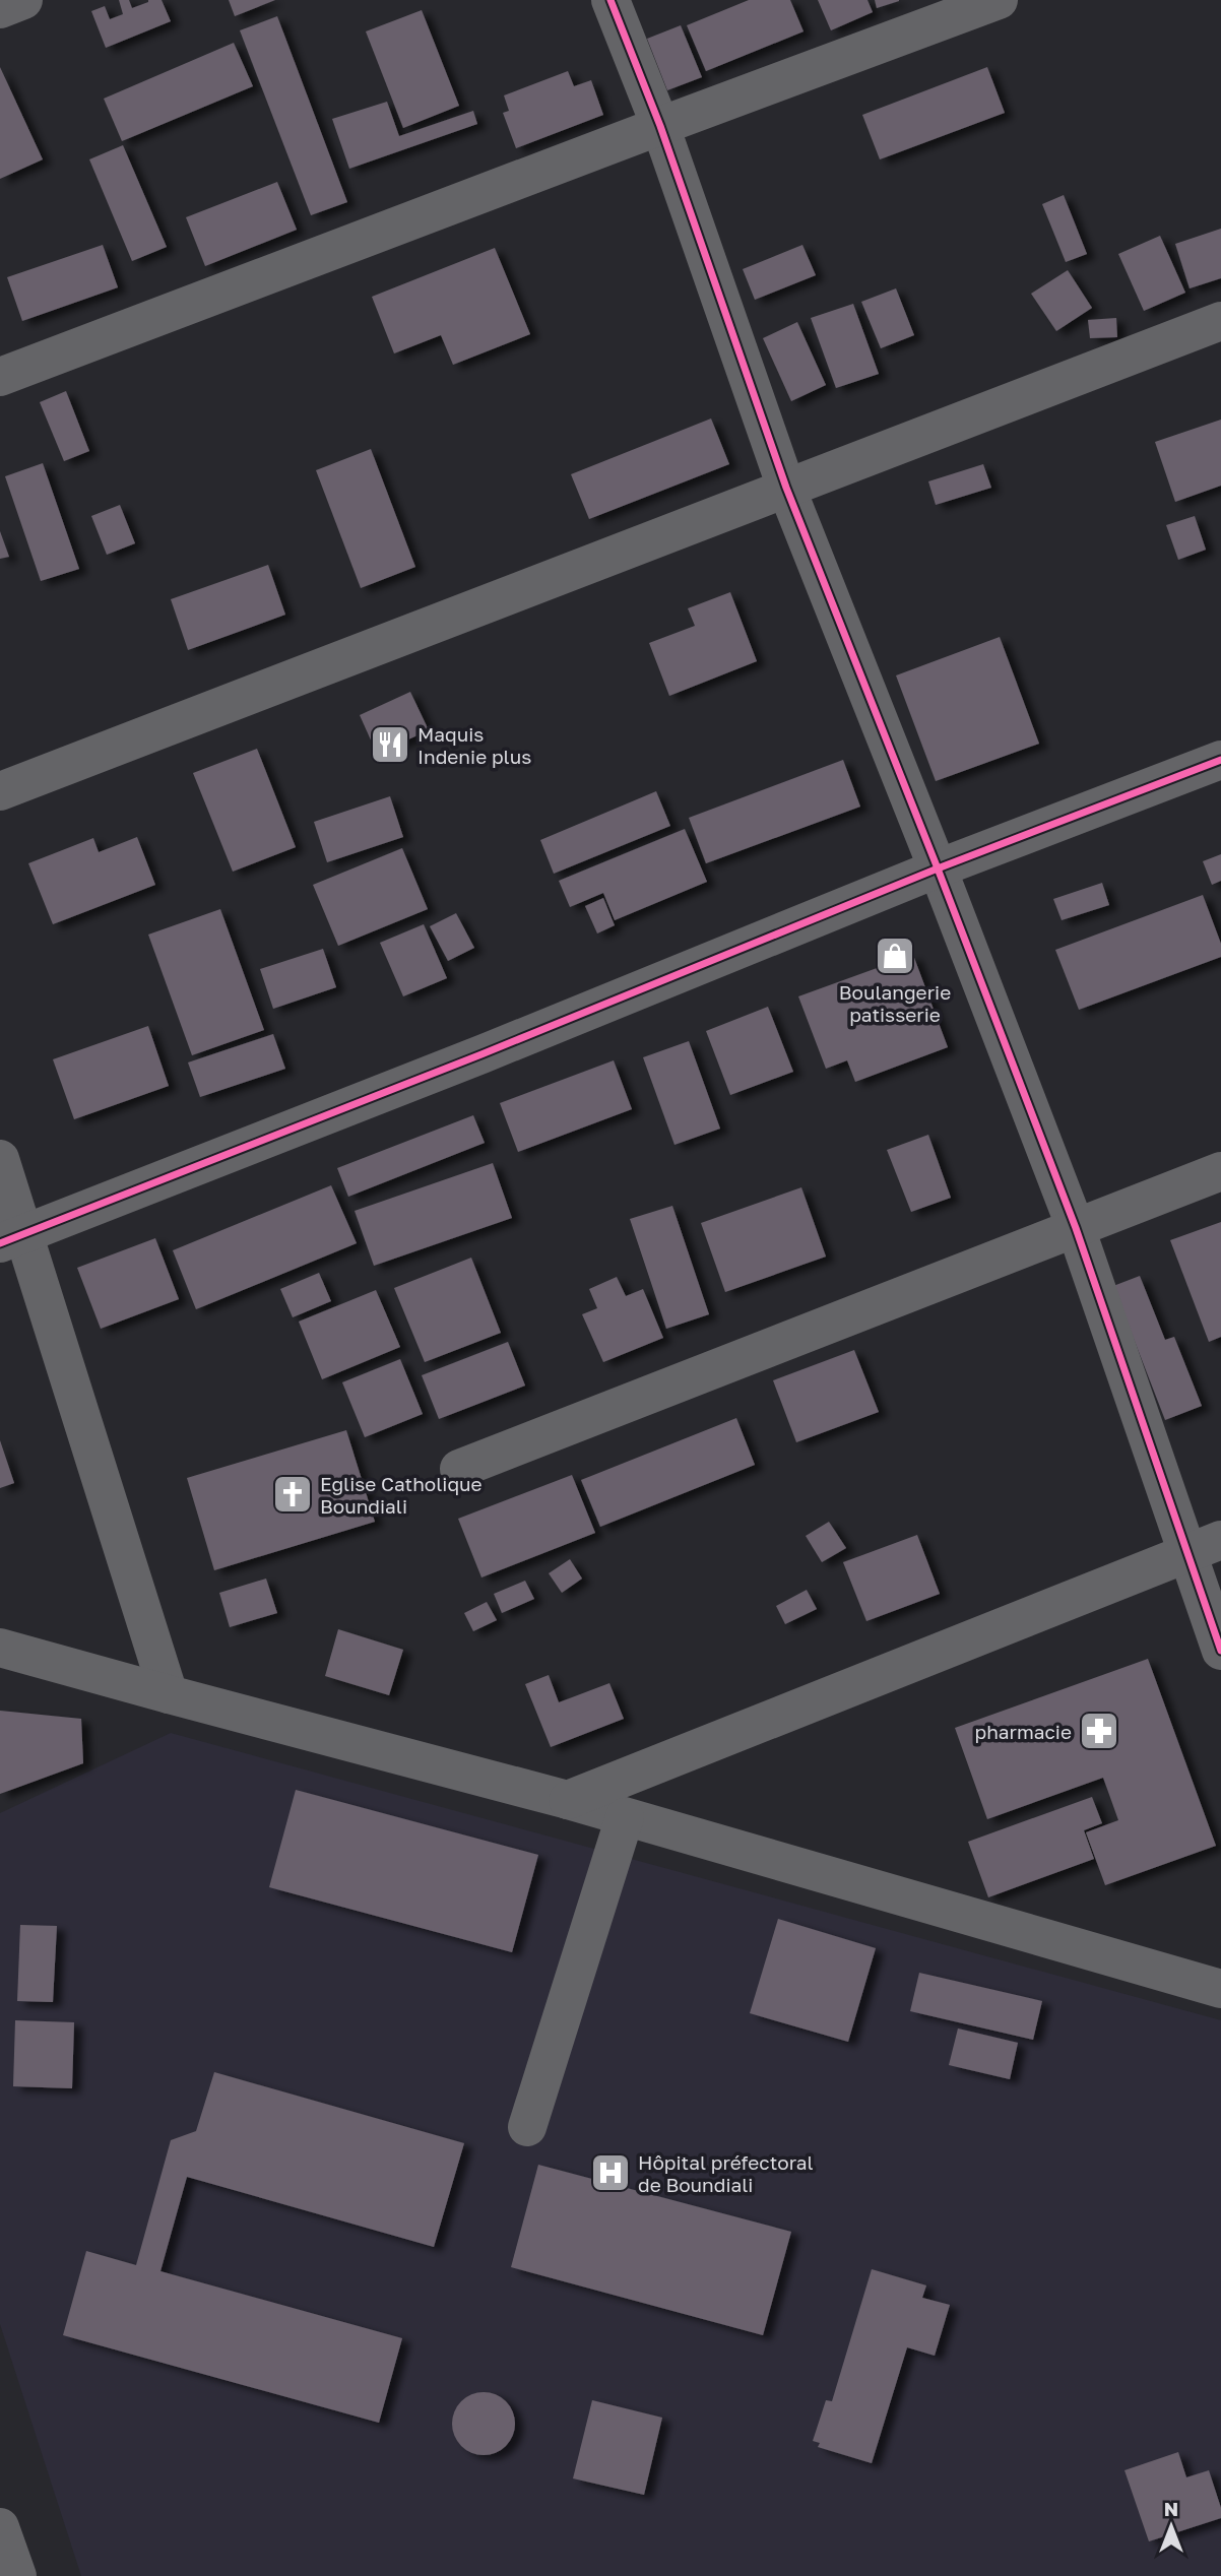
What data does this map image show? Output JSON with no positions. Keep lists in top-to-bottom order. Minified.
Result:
{"places":{"restaurant":["Maquis Indenie plus"],"shop":["Boulangerie patisserie"],"church":["Eglise Catholique Boundiali"],"pharmacy":["pharmacie"],"hospital":["Hôpital préfectoral de Boundiali"]},"north":"top"}
